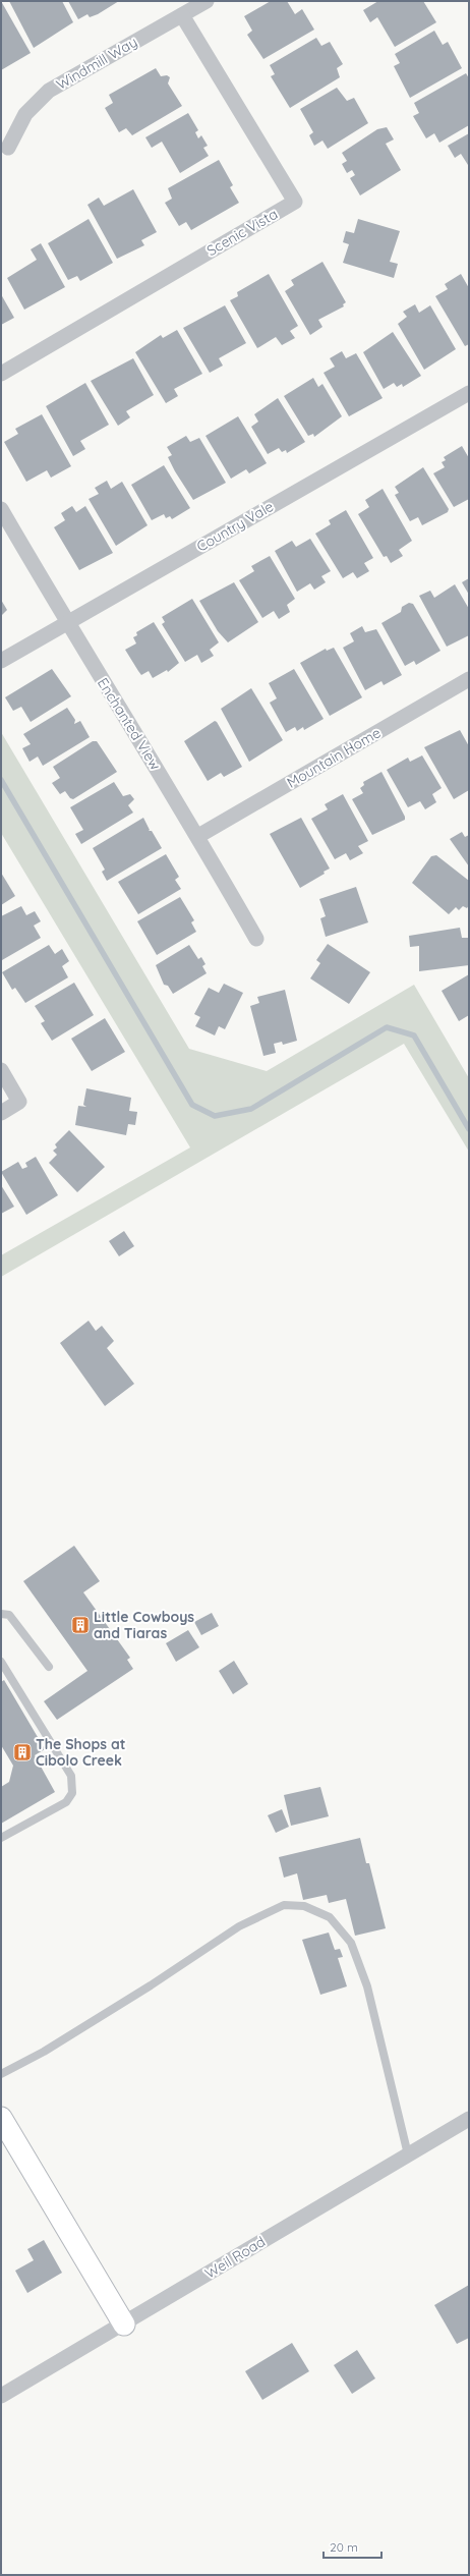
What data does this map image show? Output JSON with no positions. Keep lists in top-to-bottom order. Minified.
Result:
{"streets":{"street":["Windmill Way","Scenic Vista","Country Vale","Enchanted View","Mountain Home","Weil Road"]},"crossings":[["Windmill Way","Scenic Vista"],["Country Vale","Enchanted View"],["Enchanted View","Mountain Home"]],"places":{"building":["Little Cowboys and Tiaras","The Shops at Cibolo Creek"]},"scale_bar":"20 m"}
